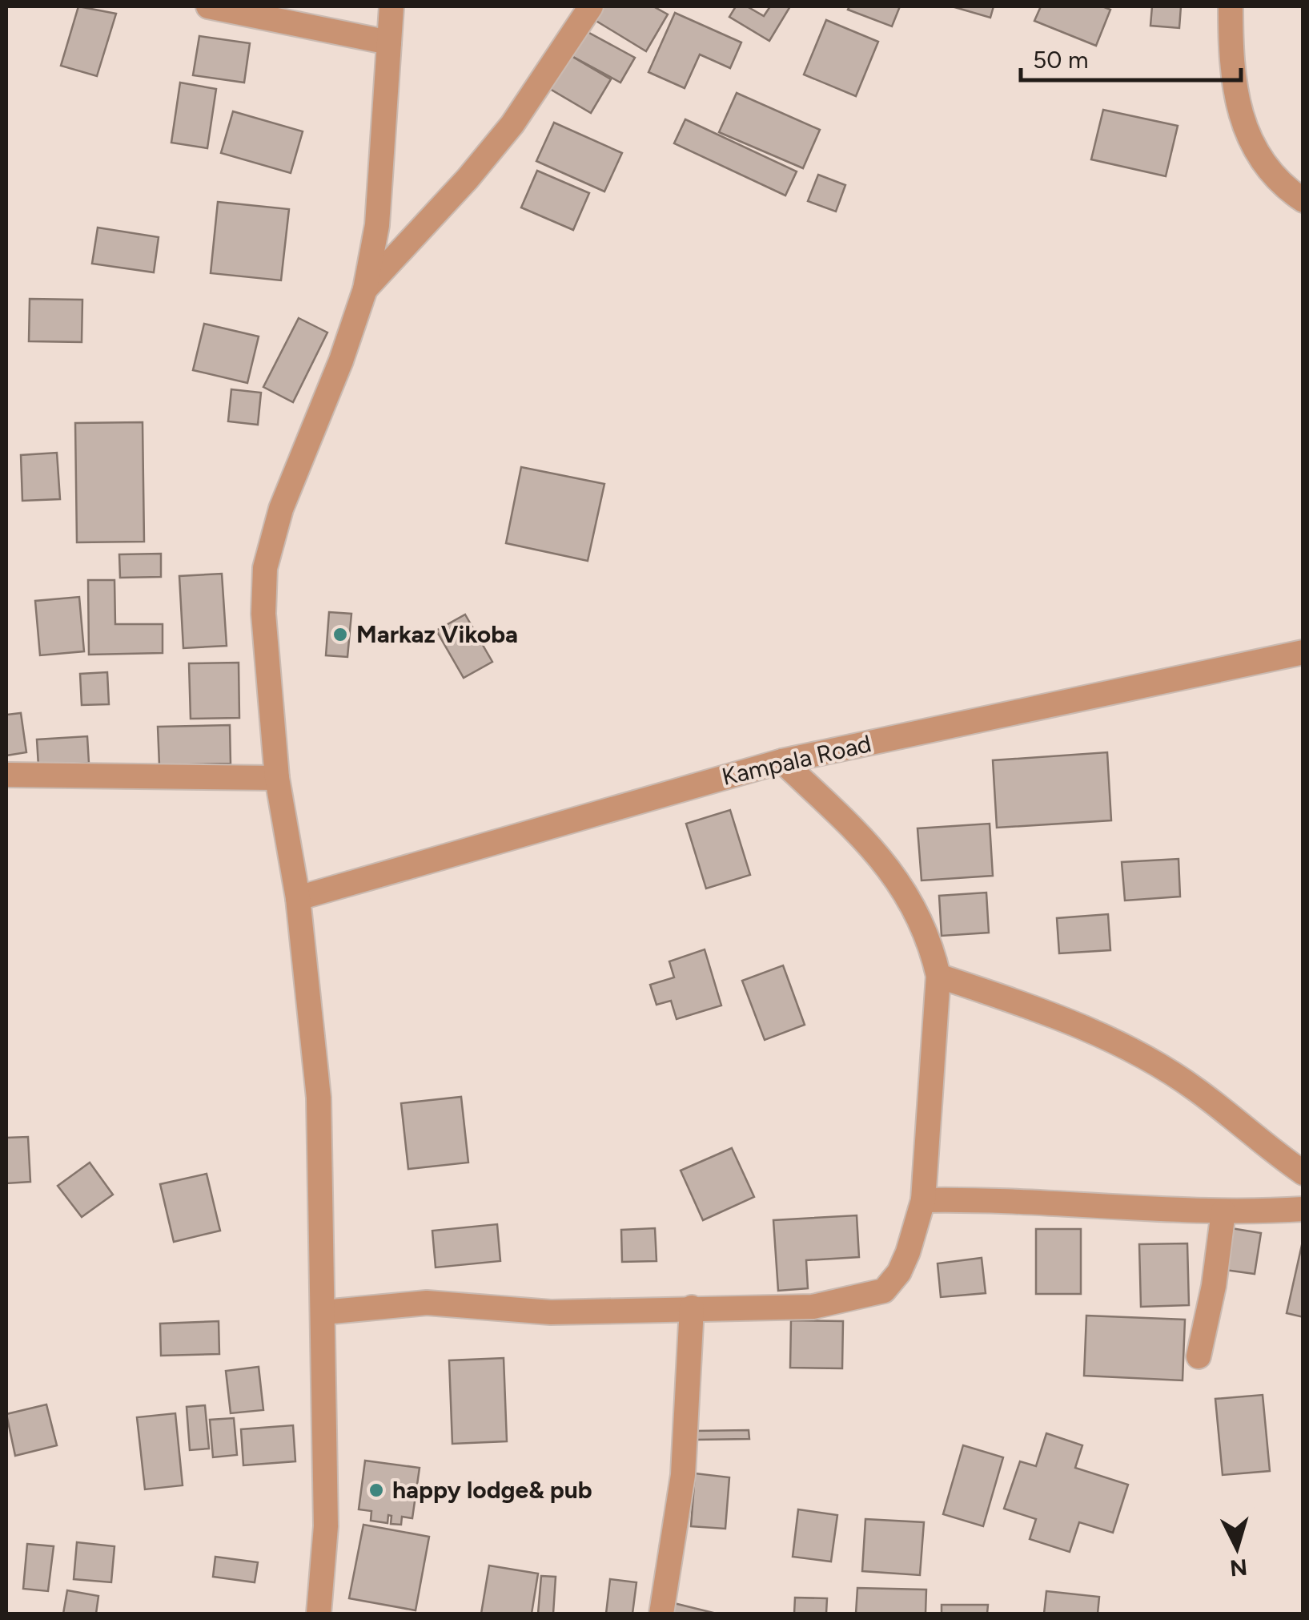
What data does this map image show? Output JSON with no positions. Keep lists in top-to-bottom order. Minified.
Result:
{"streets":{"street":["Kampala Road"]},"places":["Markaz Vikoba","happy lodge& pub"],"scale_bar":"50 m","north":"bottom"}
